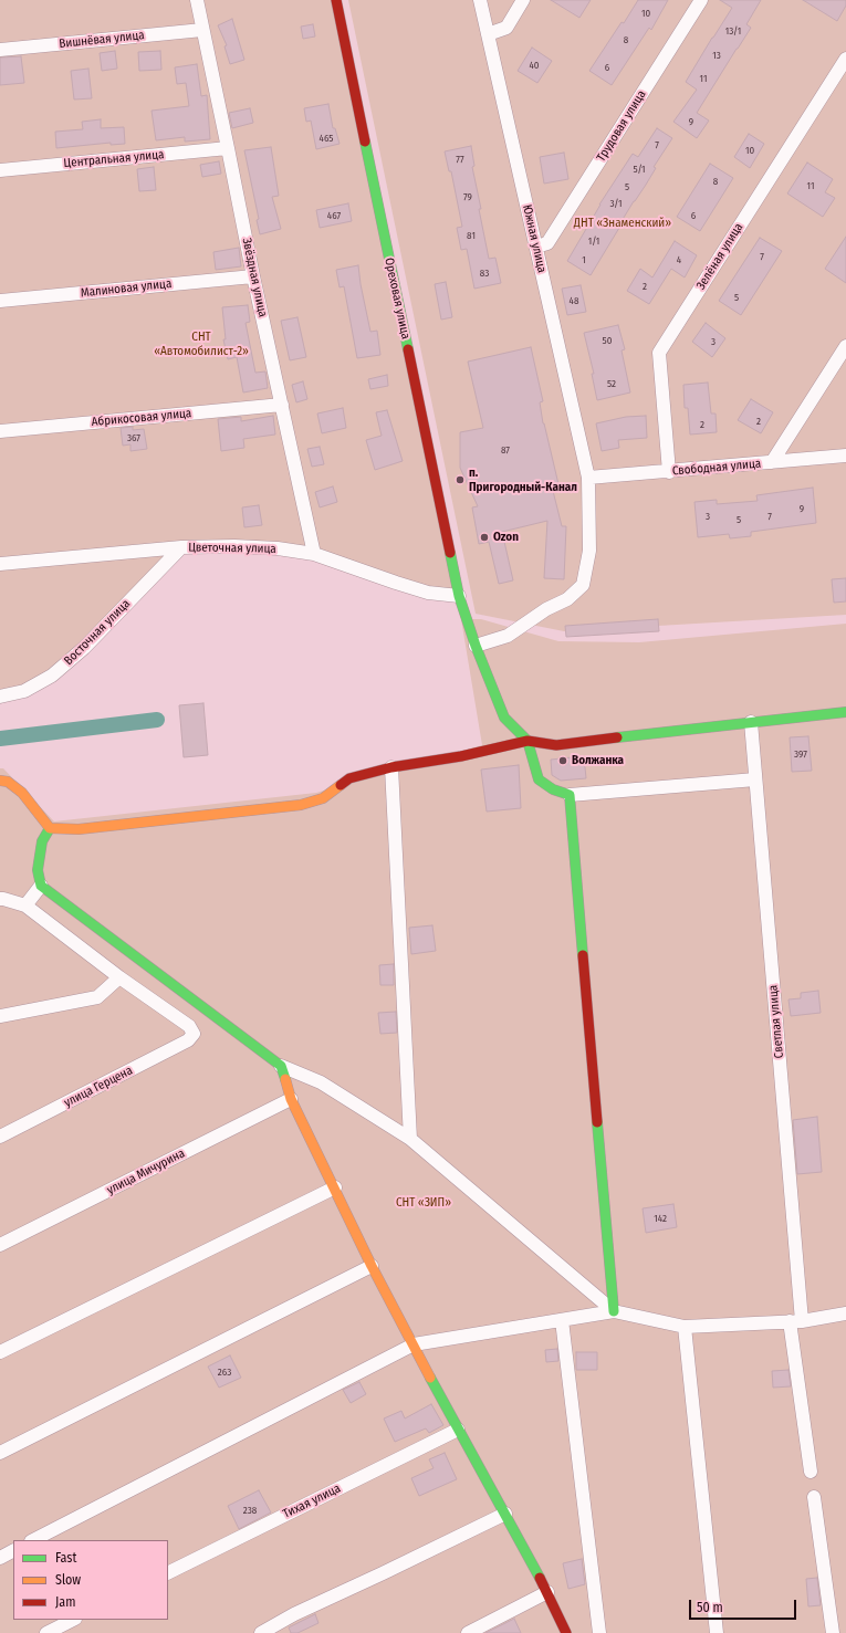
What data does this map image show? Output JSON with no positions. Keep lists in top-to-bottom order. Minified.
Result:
{"streets":{"street":["Вишнёвая улица","Трудовая улица","Центральная улица","Южная улица","Зелёная улица","Звёздная улица","Малиновая улица","Ореховая улица","Абрикосовая улица","Свободная улица","Цветочная улица","Восточная улица","Светлая улица","улица Герцена","улица Мичурина","Тихая улица"]},"crossings":[["Вишнёвая улица","Звёздная улица"],["Трудовая улица","Южная улица"],["Центральная улица","Звёздная улица"],["Южная улица","Ореховая улица"],["Южная улица","Свободная улица"],["Зелёная улица","Свободная улица"],["Звёздная улица","Малиновая улица"],["Звёздная улица","Абрикосовая улица"],["Звёздная улица","Цветочная улица"],["Ореховая улица","Цветочная улица"],["Цветочная улица","Восточная улица"]],"parks":["ДНТ «Знаменский»","СНТ «Автомобилист-2»","СНТ «ЗИП»"],"places":["п. Пригородный-Канал","Ozon","Волжанка"],"house_numbers":["10","13/1","8","13","40","6","11","9","465","7","10","77","5/1","8","11","5","79","3/1","467","6","81","1/1","7","1","4","83","2","5","48","50","3","52","2","2","367","87","9","3","7","5","397","142","263","238"],"legend":["Fast","Slow","Jam"],"scale_bar":"50 m"}
